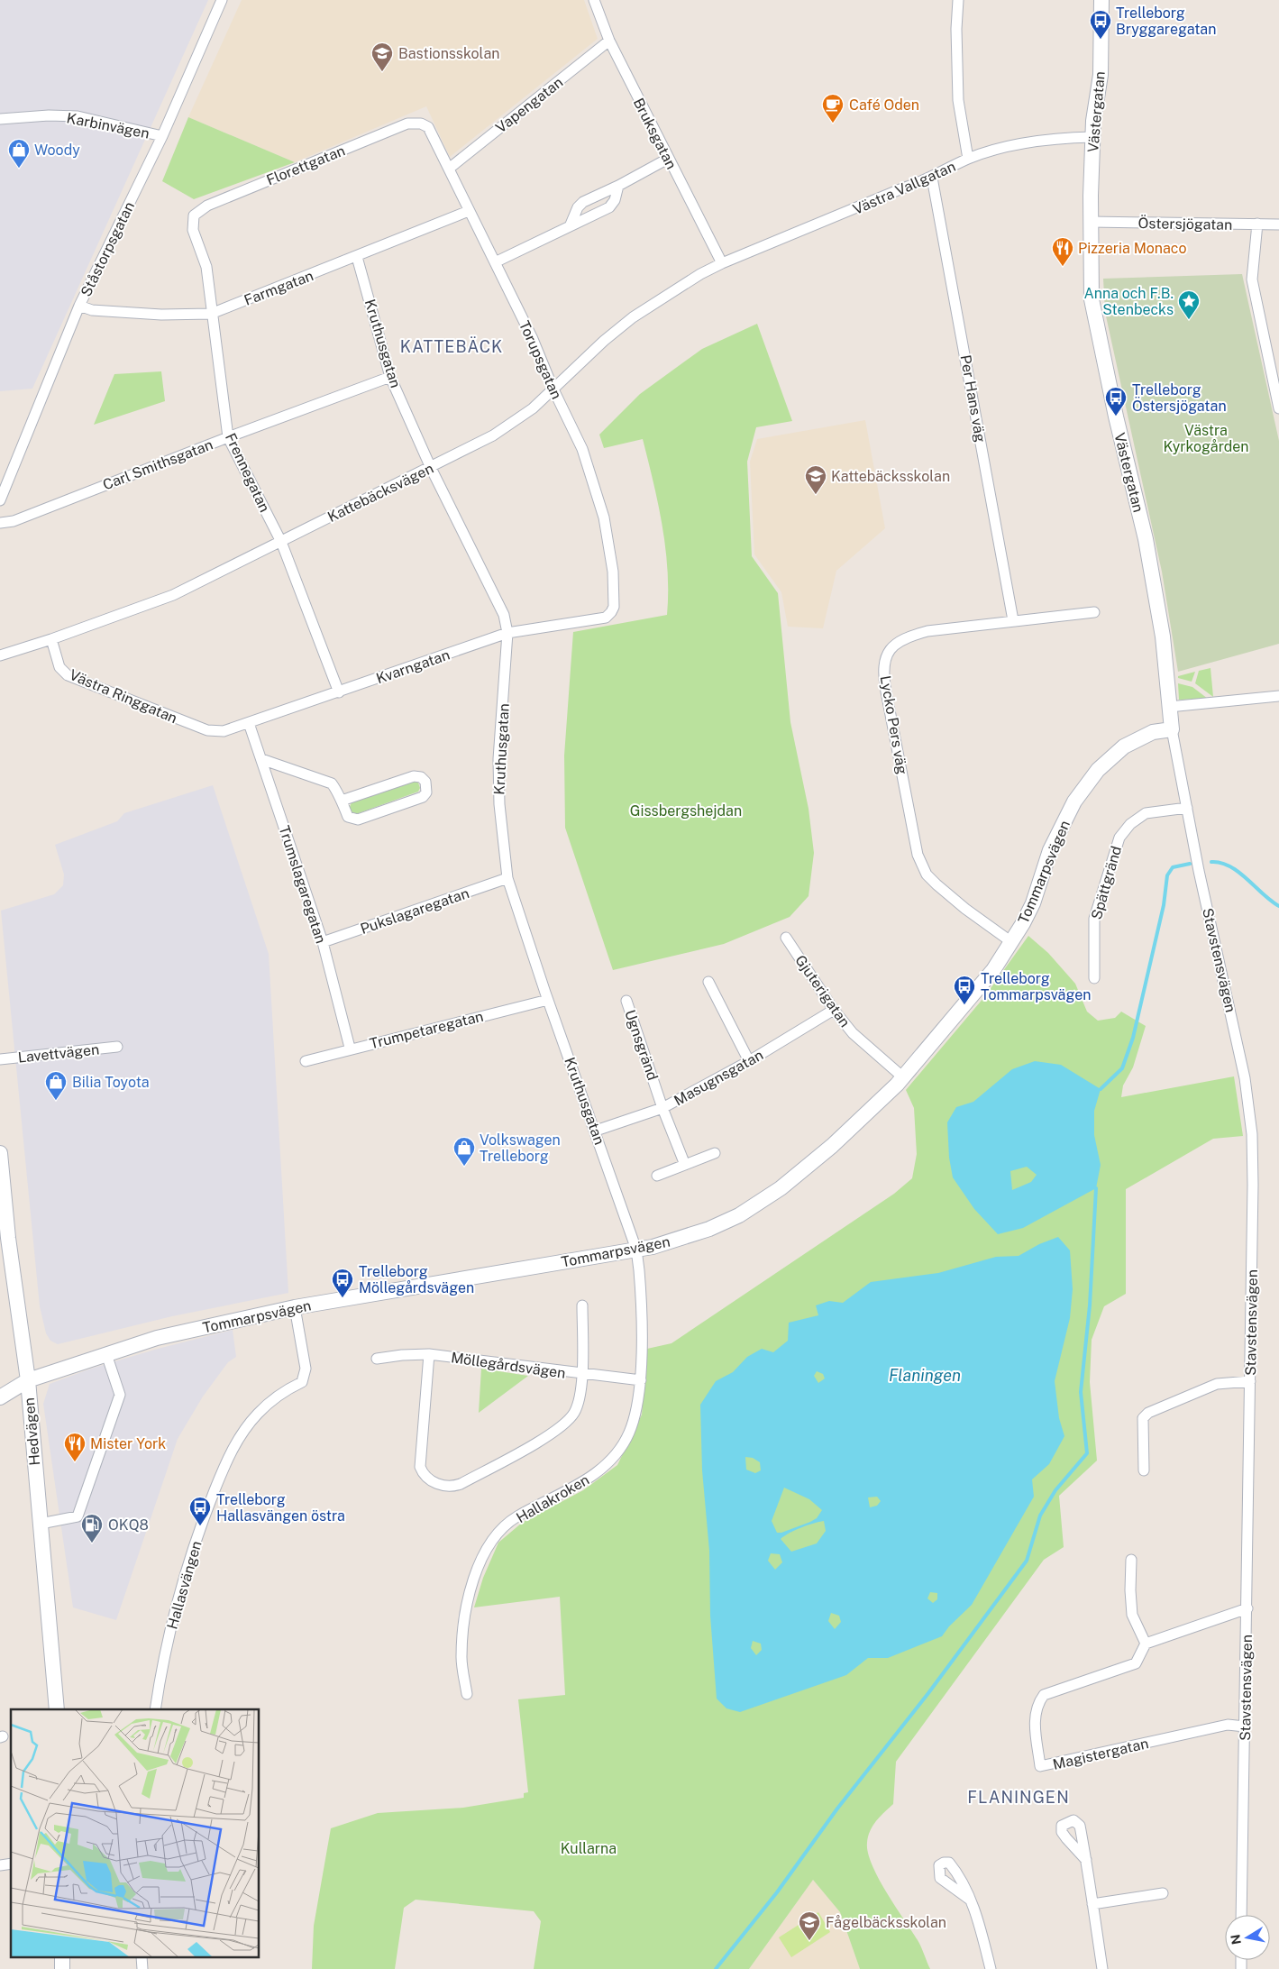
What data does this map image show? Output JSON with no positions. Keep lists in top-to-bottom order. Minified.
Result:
{"streets":{"street":["Vapengatan","Västergatan","Karbinvägen","Bruksgatan","Florettgatan","Västra Vallgatan","Östersjögatan","Ståstorpsgatan","Farmgatan","Kruthusgatan","Torupsgatan","Per Hans väg","Carl Smithsgatan","Frennegatan","Kattebäcksvägen","Kvarngatan","Västra Ringgatan","Lycko Pers väg","Tommarpsvägen","Spättgränd","Trumslagaregatan","Pukslagaregatan","Stavstensvägen","Gjuterigatan","Trumpetaregatan","Ugnsgränd","Lavettvägen","Masugnsgatan","Möllegårdsvägen","Hedvägen","Hallakroken","Hallasvängen","Magistergatan"]},"crossings":[["Vapengatan","Bruksgatan"],["Vapengatan","Torupsgatan"],["Västergatan","Västra Vallgatan"],["Västergatan","Östersjögatan"],["Västergatan","Tommarpsvägen"],["Västergatan","Stavstensvägen"],["Karbinvägen","Ståstorpsgatan"],["Bruksgatan","Västra Vallgatan"],["Bruksgatan","Kattebäcksvägen"],["Florettgatan","Torupsgatan"],["Florettgatan","Frennegatan"],["Västra Vallgatan","Per Hans väg"],["Västra Vallgatan","Kattebäcksvägen"],["Ståstorpsgatan","Farmgatan"],["Farmgatan","Kruthusgatan"],["Farmgatan","Torupsgatan"],["Farmgatan","Frennegatan"],["Kruthusgatan","Carl Smithsgatan"],["Kruthusgatan","Kattebäcksvägen"],["Kruthusgatan","Kvarngatan"],["Kruthusgatan","Tommarpsvägen"],["Kruthusgatan","Pukslagaregatan"],["Kruthusgatan","Trumpetaregatan"],["Kruthusgatan","Masugnsgatan"],["Kruthusgatan","Hallakroken"],["Torupsgatan","Kattebäcksvägen"],["Torupsgatan","Kvarngatan"],["Per Hans väg","Lycko Pers väg"],["Carl Smithsgatan","Frennegatan"],["Frennegatan","Kattebäcksvägen"],["Frennegatan","Kvarngatan"],["Kattebäcksvägen","Västra Ringgatan"],["Kvarngatan","Västra Ringgatan"],["Kvarngatan","Trumslagaregatan"],["Lycko Pers väg","Tommarpsvägen"],["Tommarpsvägen","Stavstensvägen"],["Tommarpsvägen","Gjuterigatan"],["Tommarpsvägen","Hedvägen"],["Tommarpsvägen","Hallakroken"],["Tommarpsvägen","Hallasvängen"],["Spättgränd","Stavstensvägen"],["Trumslagaregatan","Pukslagaregatan"],["Trumslagaregatan","Trumpetaregatan"],["Stavstensvägen","Magistergatan"],["Gjuterigatan","Masugnsgatan"],["Ugnsgränd","Masugnsgatan"],["Möllegårdsvägen","Hallakroken"]],"districts":["KATTEBÄCK","FLANINGEN"],"water":["Flaningen"],"parks":["Västra Kyrkogården","Gissbergshejdan","Kullarna"],"places":{"bus stop":["Trelleborg Bryggaregatan","Trelleborg Östersjögatan","Trelleborg Tommarpsvägen","Trelleborg Möllegårdsvägen","Trelleborg Hallasvängen östra"],"school or university":["Bastionsskolan","Kattebäcksskolan","Fågelbäcksskolan"],"cafe":["Café Oden"],"shop":["Woody","Bilia Toyota","Volkswagen Trelleborg"],"restaurant":["Pizzeria Monaco","Mister York"],"place":["Anna och F.B. Stenbecks"],"fuel station":["OKQ8"]},"north":"left"}
